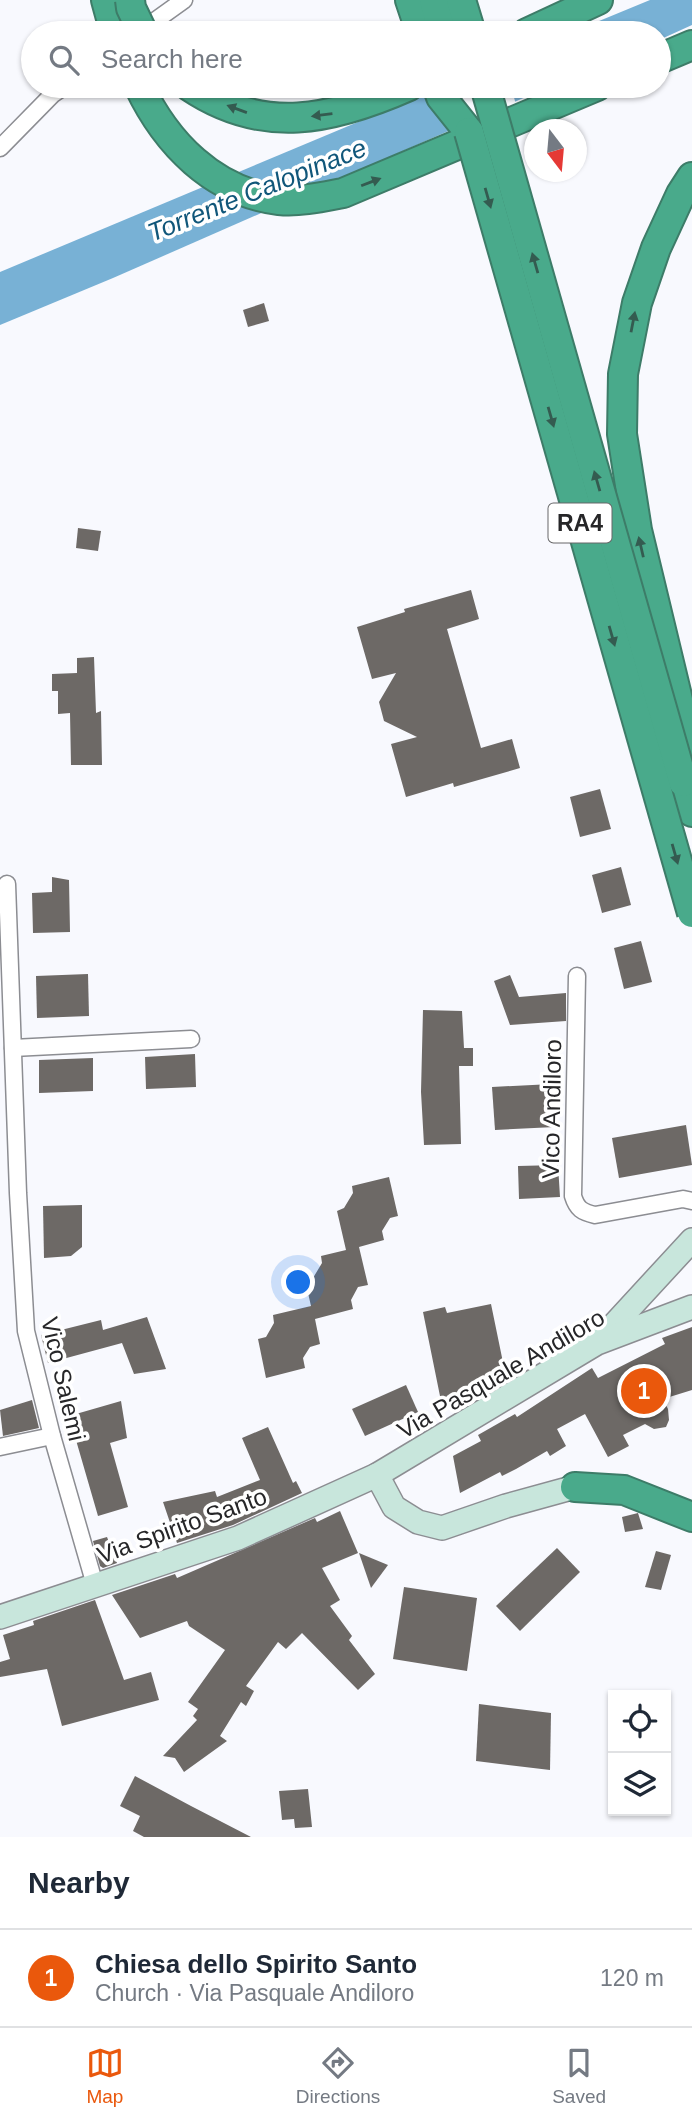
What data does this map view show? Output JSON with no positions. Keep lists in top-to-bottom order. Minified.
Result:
{"streets":{"highway":["RA4"],"street":["Vico Andiloro","Via Pasquale Andiloro","Vico Salemi","Via Spirito Santo"]},"crossings":[["Via Pasquale Andiloro","Via Spirito Santo"],["Vico Salemi","Via Spirito Santo"]],"water":["Torrente Calopinace"],"north":"bottom","page":{"search":"Search here","pins":"1","heading":"Nearby","list":[{"mark":"1","name":"Chiesa dello Spirito Santo","note":"Church · Via Pasquale Andiloro","value":"120 m"}],"nav":["Map","Directions","Saved"]}}
